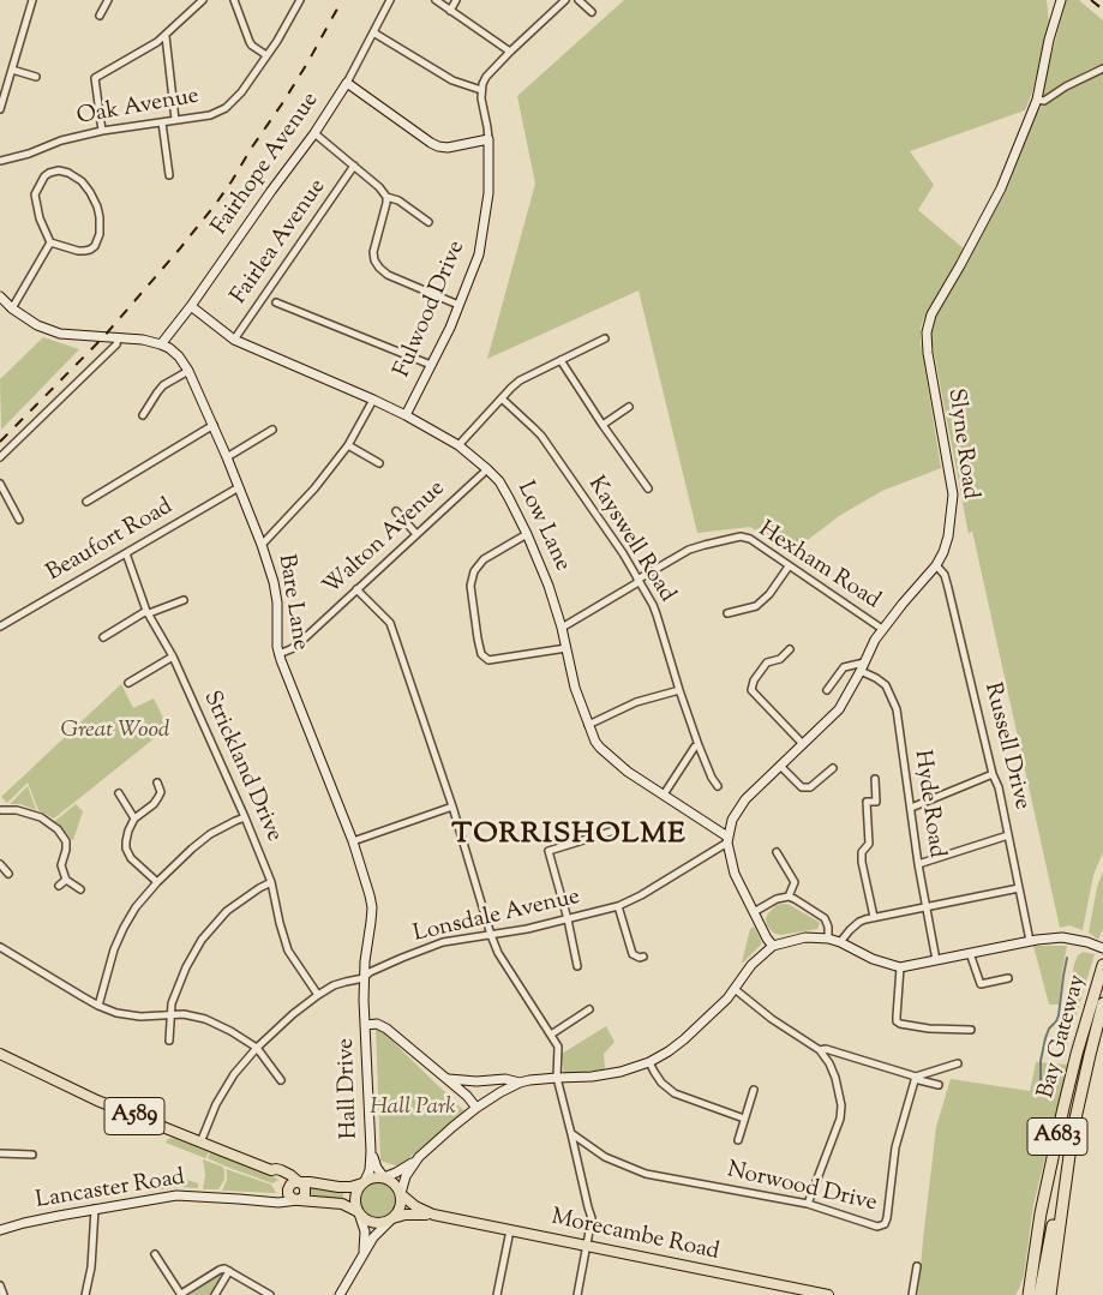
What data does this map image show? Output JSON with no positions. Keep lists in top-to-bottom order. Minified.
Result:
{"streets":{"highway":["Bay Gateway","A683"],"main road":["A589","Lancaster Road","Morecambe Road"],"street":["Oak Avenue","Fairhope Avenue","Fairlea Avenue","Fulwood Drive","Slyne Road","Low Lane","Walton Avenue","Kayswell Road","Beaufort Road","Hexham Road","Bare Lane","Russell Drive","Strickland Drive","Hyde Road","Lonsdale Avenue","Hall Drive","Norwood Drive"]},"crossings":[["Fairhope Avenue","Low Lane"],["Fairhope Avenue","Bare Lane"],["Fairlea Avenue","Low Lane"],["Fulwood Drive","Low Lane"],["Slyne Road","Low Lane"],["Slyne Road","Hexham Road"],["Slyne Road","Russell Drive"],["Slyne Road","Hyde Road"],["Slyne Road","Lonsdale Avenue"],["Low Lane","Walton Avenue"],["Low Lane","Hexham Road"],["Low Lane","Lonsdale Avenue"],["Walton Avenue","Bare Lane"],["Kayswell Road","Hexham Road"],["Beaufort Road","Bare Lane"],["Beaufort Road","Strickland Drive"],["Bare Lane","Lonsdale Avenue"],["Bare Lane","Hall Drive"],["Strickland Drive","Lonsdale Avenue"],["Lonsdale Avenue","A589"],["Hall Drive","A589"],["Hall Drive","Lancaster Road"],["Hall Drive","Morecambe Road"],["A589","Lancaster Road"],["A589","Morecambe Road"],["Lancaster Road","Morecambe Road"]],"districts":["TORRISHOLME"],"parks":["Great Wood","Hall Park"]}
